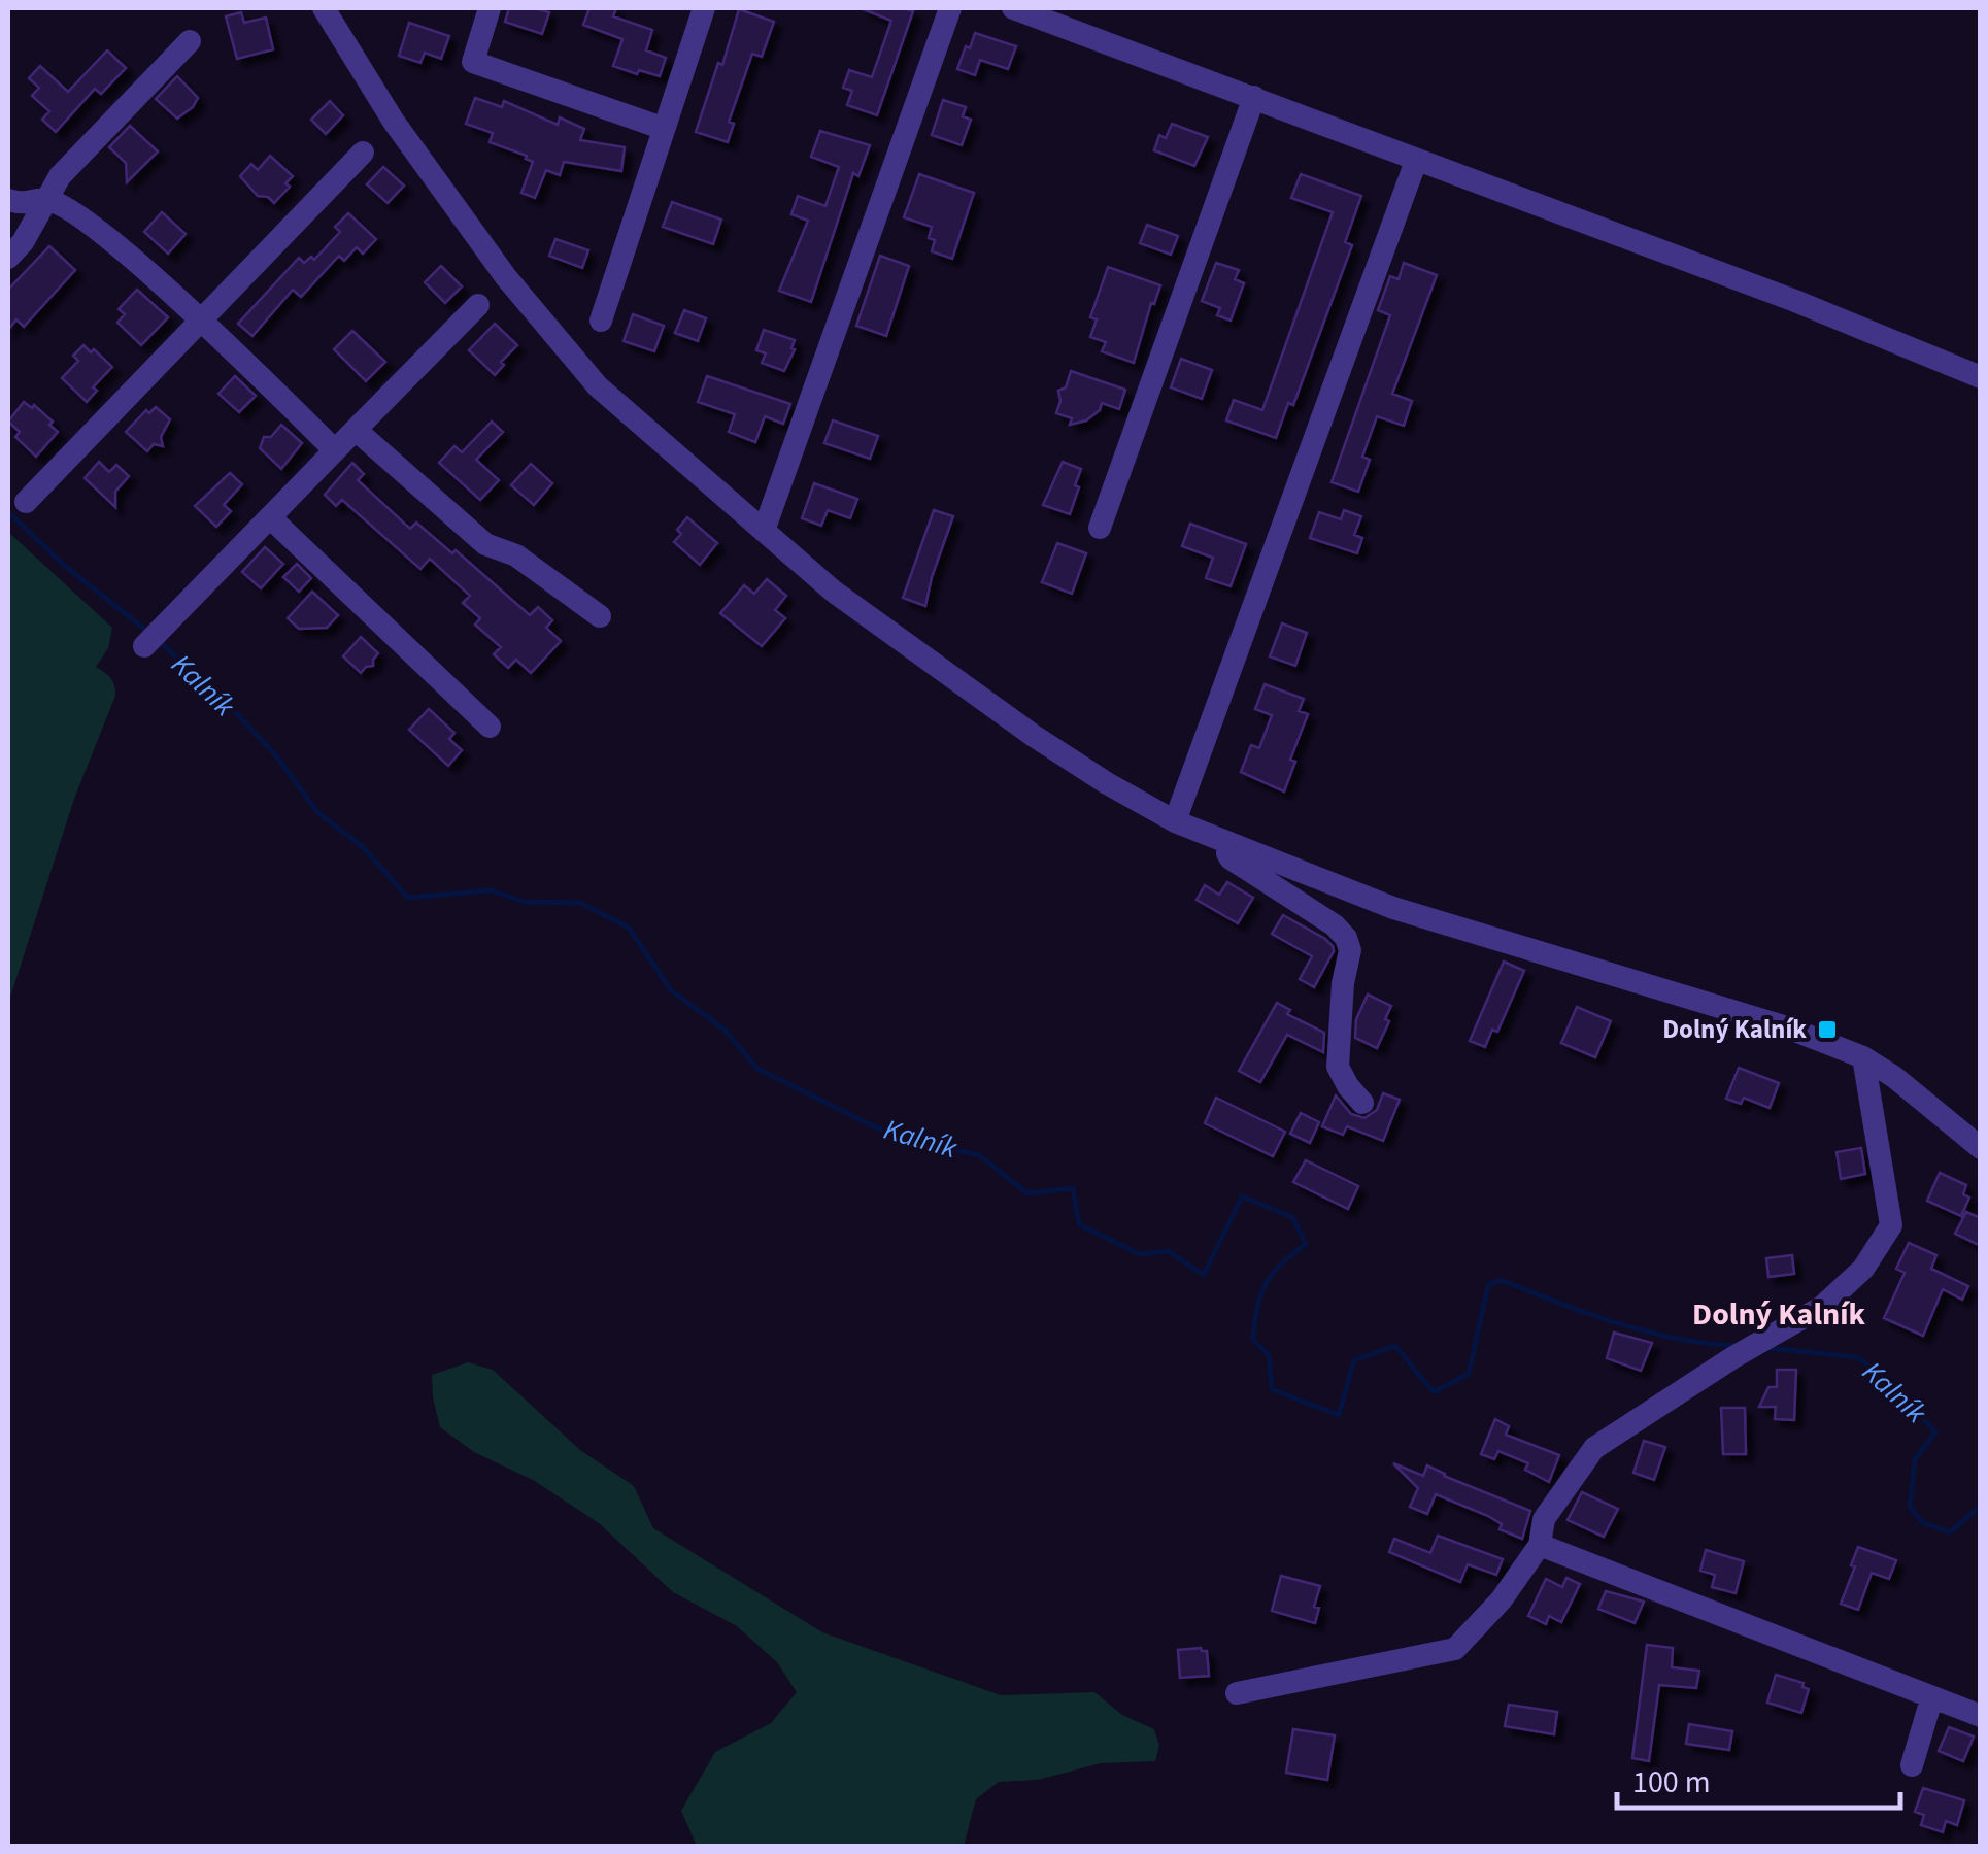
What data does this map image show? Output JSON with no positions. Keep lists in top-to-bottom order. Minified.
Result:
{"districts":["Dolný Kalník"],"water":["Kalník"],"places":{"transit":["Dolný Kalník"]},"scale_bar":"100 m"}
